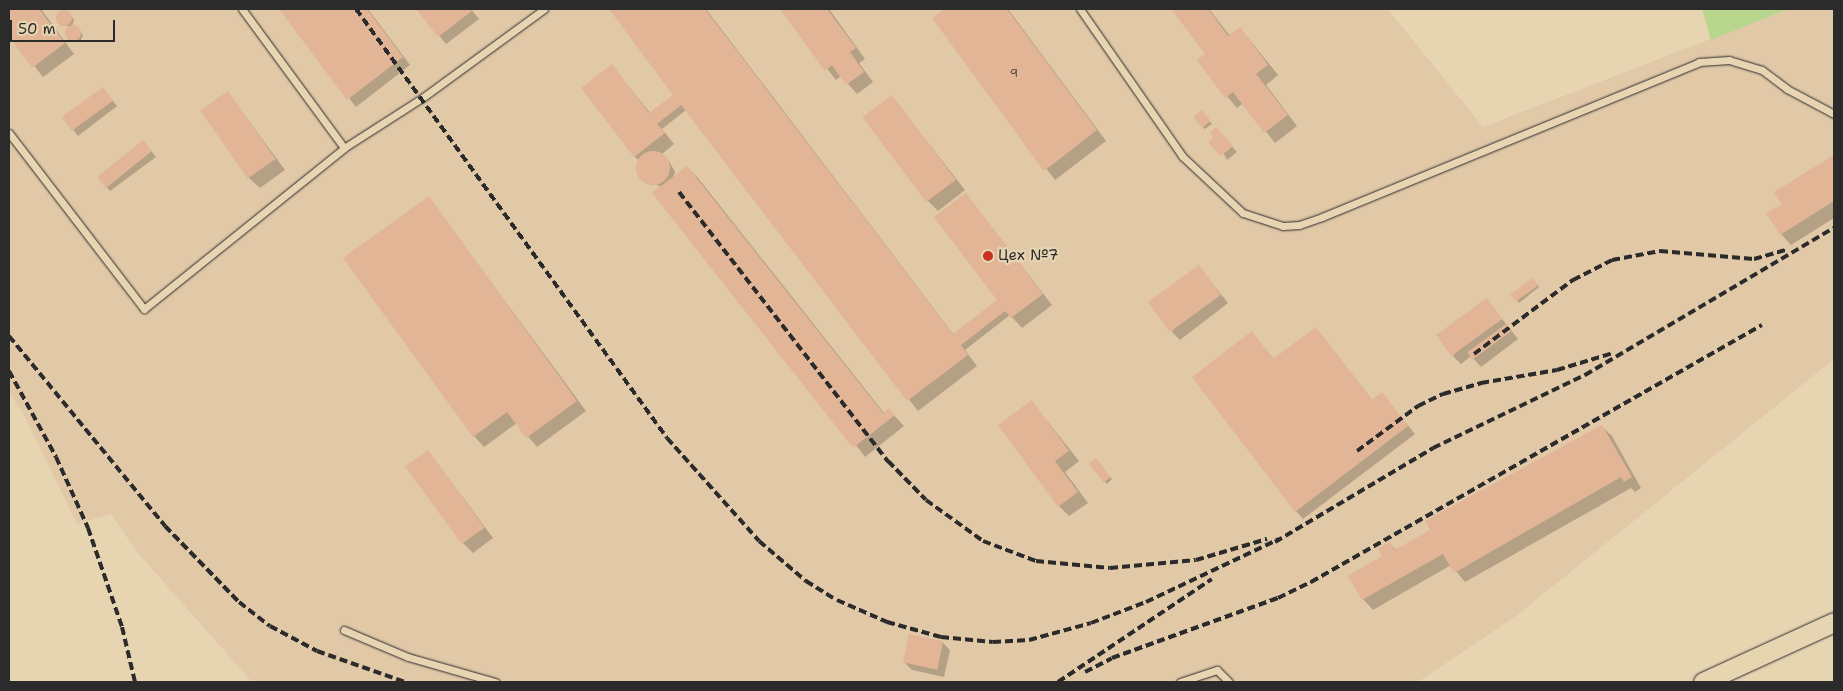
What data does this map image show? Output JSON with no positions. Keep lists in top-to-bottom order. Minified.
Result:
{"places":["Цех №7"],"house_numbers":["9"],"scale_bar":"50 m"}
